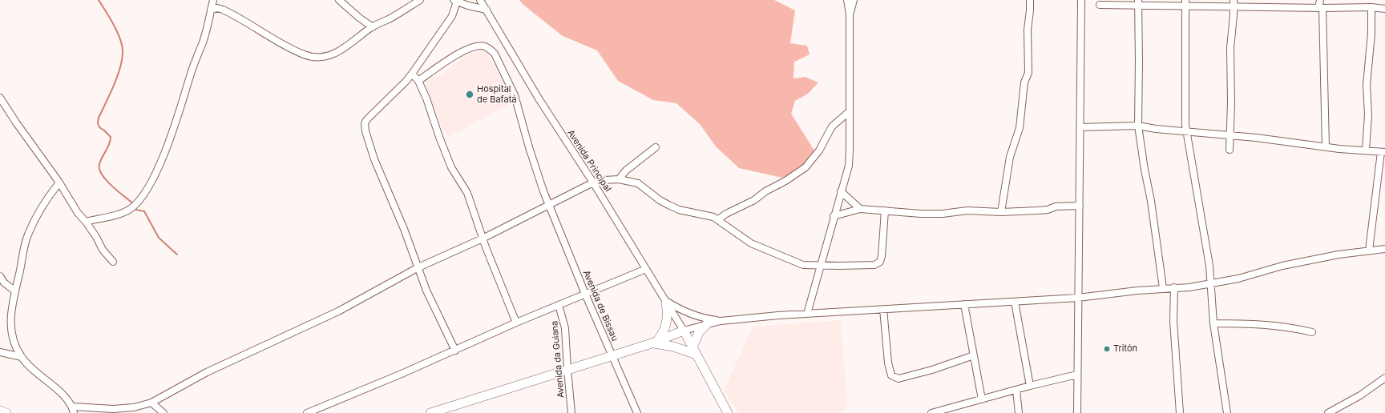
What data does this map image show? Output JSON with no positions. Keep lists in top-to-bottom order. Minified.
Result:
{"streets":{"street":["Avenida Principal","Avenida de Bissau","Avenida da Guiana"]},"places":["Hospital de Bafatá","Tritón"]}
